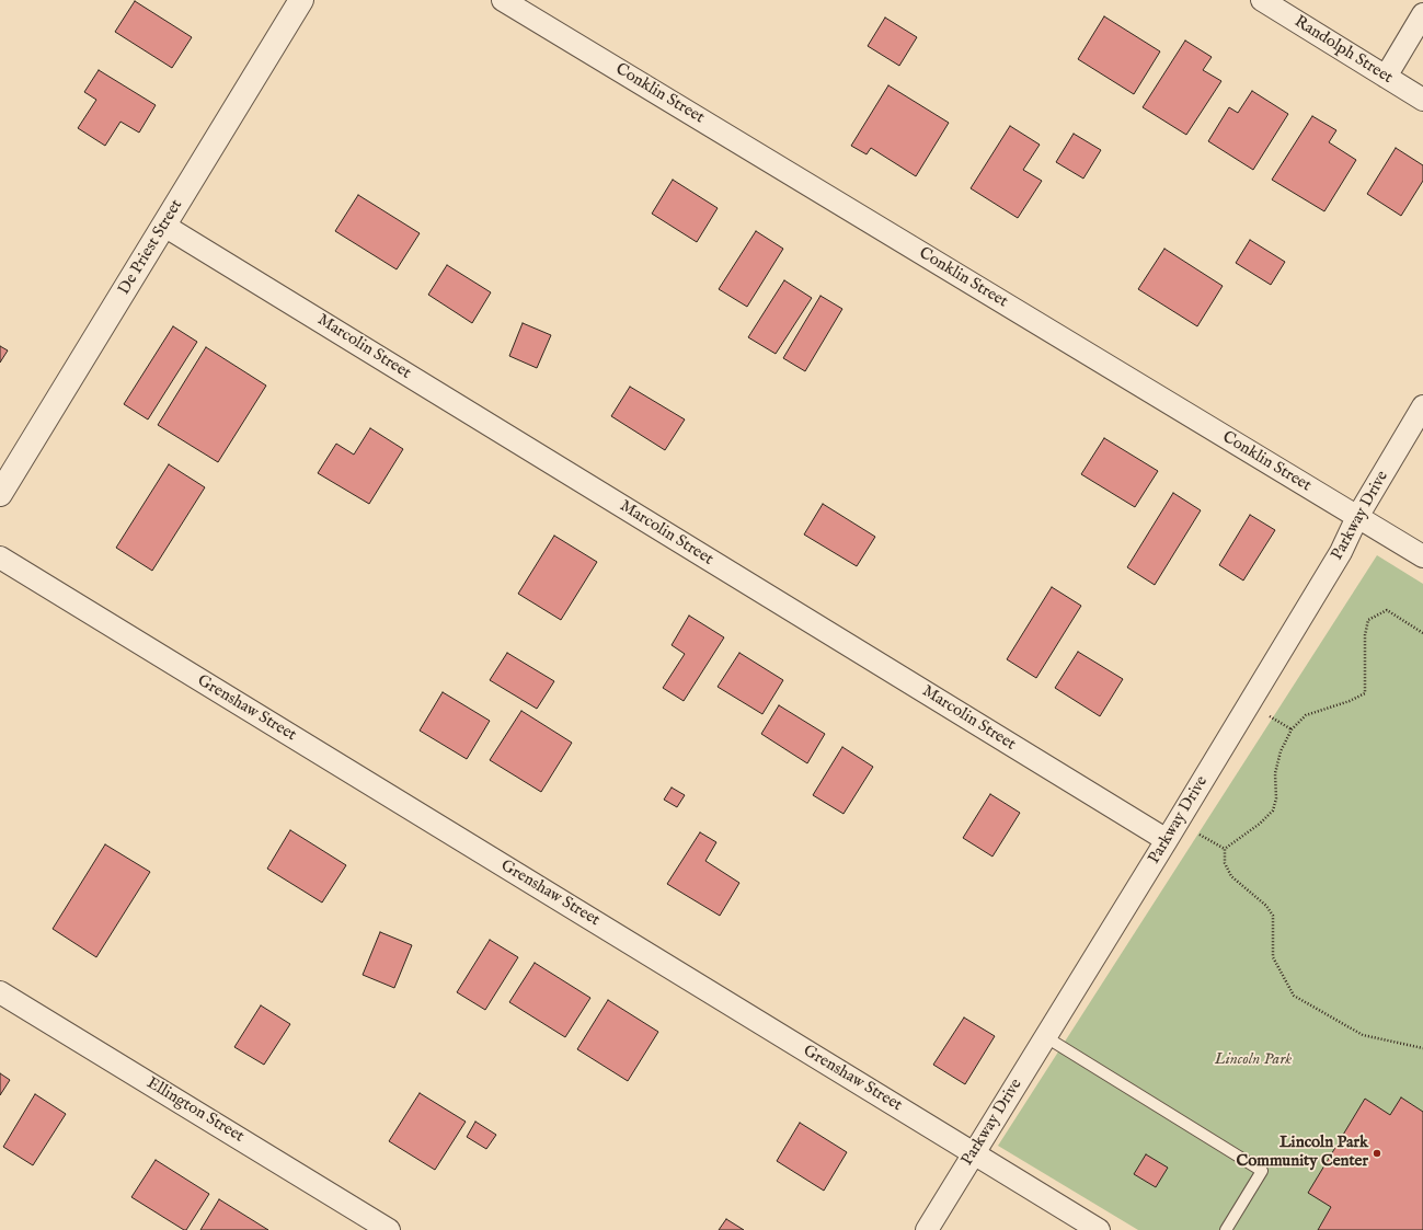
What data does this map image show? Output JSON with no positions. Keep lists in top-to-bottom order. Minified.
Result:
{"streets":{"street":["Randolph Street","Conklin Street","De Priest Street","Marcolin Street","Parkway Drive","Grenshaw Street","Ellington Street"]},"crossings":[["Conklin Street","Parkway Drive"],["De Priest Street","Marcolin Street"],["Marcolin Street","Parkway Drive"],["Parkway Drive","Grenshaw Street"]],"parks":["Lincoln Park"],"places":["Lincoln Park Community Center"]}
